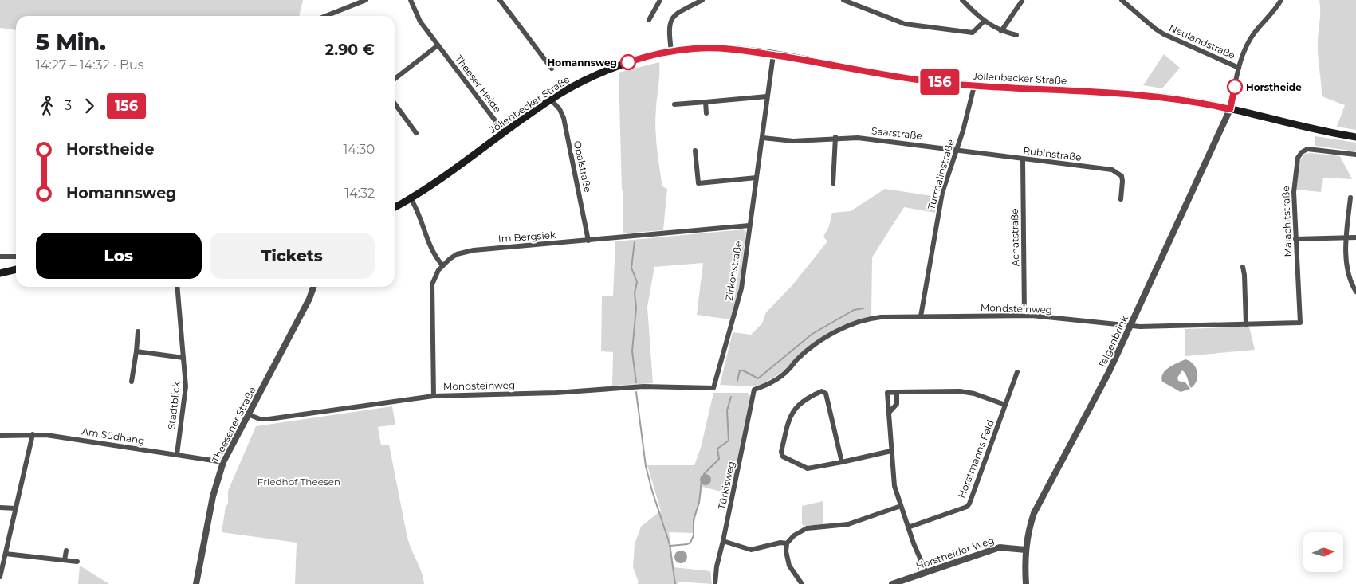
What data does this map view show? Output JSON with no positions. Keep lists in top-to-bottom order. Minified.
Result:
{"streets":{"main road":["Jöllenbecker Straße"],"street":["Neulandstraße","Theeser Heide","Saarstraße","Rubinstraße","Opalstraße","Turmalinstraße","Malachitstraße","Im Bergsiek","Achatstraße","Zirkonstraße","Mondsteinweg","Telgenbrink","Stadtblick","Theesener Straße","Am Südhang","Horstmanns Feld","Türkisweg","Horstheider Weg"]},"crossings":[["Jöllenbecker Straße","Theeser Heide"],["Jöllenbecker Straße","Opalstraße"],["Jöllenbecker Straße","Turmalinstraße"],["Jöllenbecker Straße","Zirkonstraße"],["Jöllenbecker Straße","Telgenbrink"],["Saarstraße","Rubinstraße"],["Saarstraße","Turmalinstraße"],["Saarstraße","Zirkonstraße"],["Rubinstraße","Turmalinstraße"],["Rubinstraße","Achatstraße"],["Opalstraße","Im Bergsiek"],["Turmalinstraße","Mondsteinweg"],["Malachitstraße","Mondsteinweg"],["Im Bergsiek","Zirkonstraße"],["Im Bergsiek","Mondsteinweg"],["Achatstraße","Mondsteinweg"],["Zirkonstraße","Mondsteinweg"],["Mondsteinweg","Telgenbrink"],["Mondsteinweg","Theesener Straße"],["Mondsteinweg","Türkisweg"],["Telgenbrink","Horstheider Weg"],["Stadtblick","Am Südhang"],["Theesener Straße","Am Südhang"]],"parks":["Friedhof Theesen"],"places":["Homannsweg","Horstheide"],"lines":["bus line 156"],"north":"right","page":{"on_map":"156","heading":["5 Min.","14:27 – 14:32 · Bus","2.90 €"],"legs":["3","156"],"list":[{"name":"Horstheide","value":"14:30"},{"name":"Homannsweg","value":"14:32"}],"buttons":["Los","Tickets"]}}
